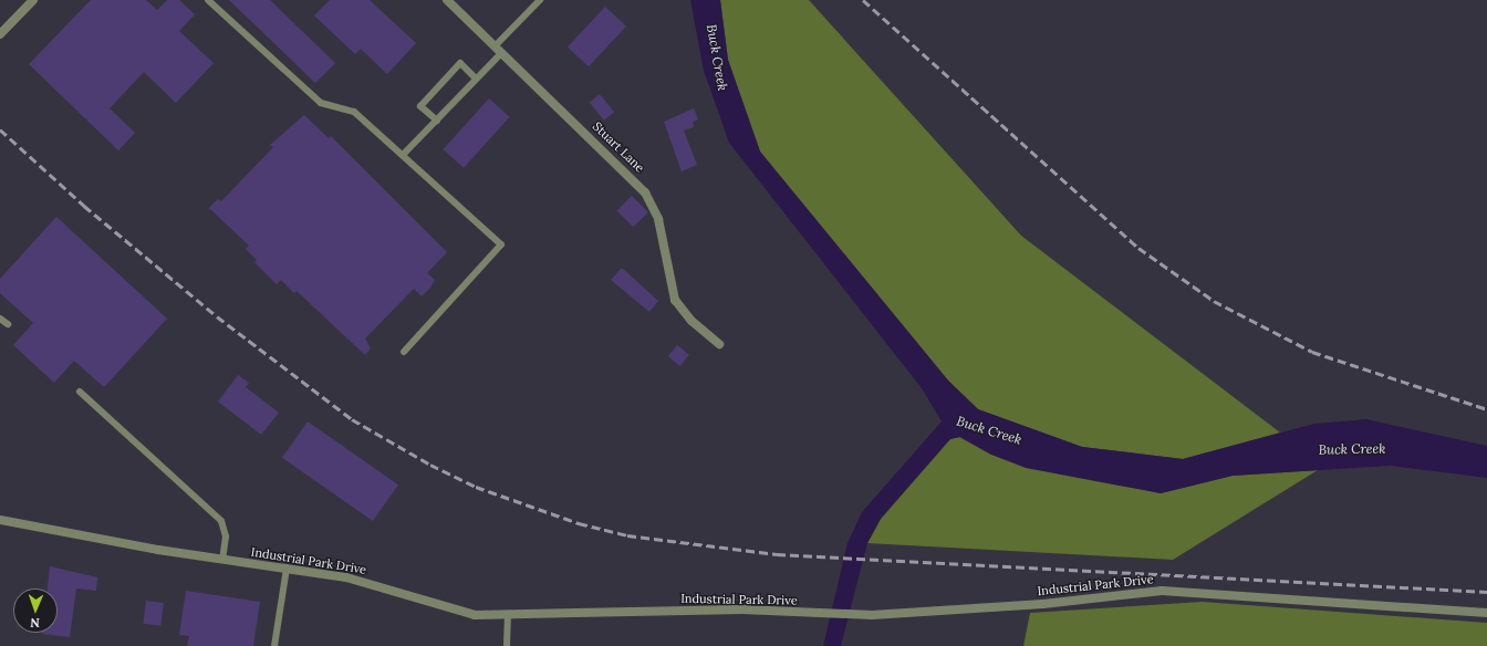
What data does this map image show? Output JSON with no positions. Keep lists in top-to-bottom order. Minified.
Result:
{"streets":{"street":["Stuart Lane","Industrial Park Drive"]},"water":["Buck Creek"],"north":"bottom"}
